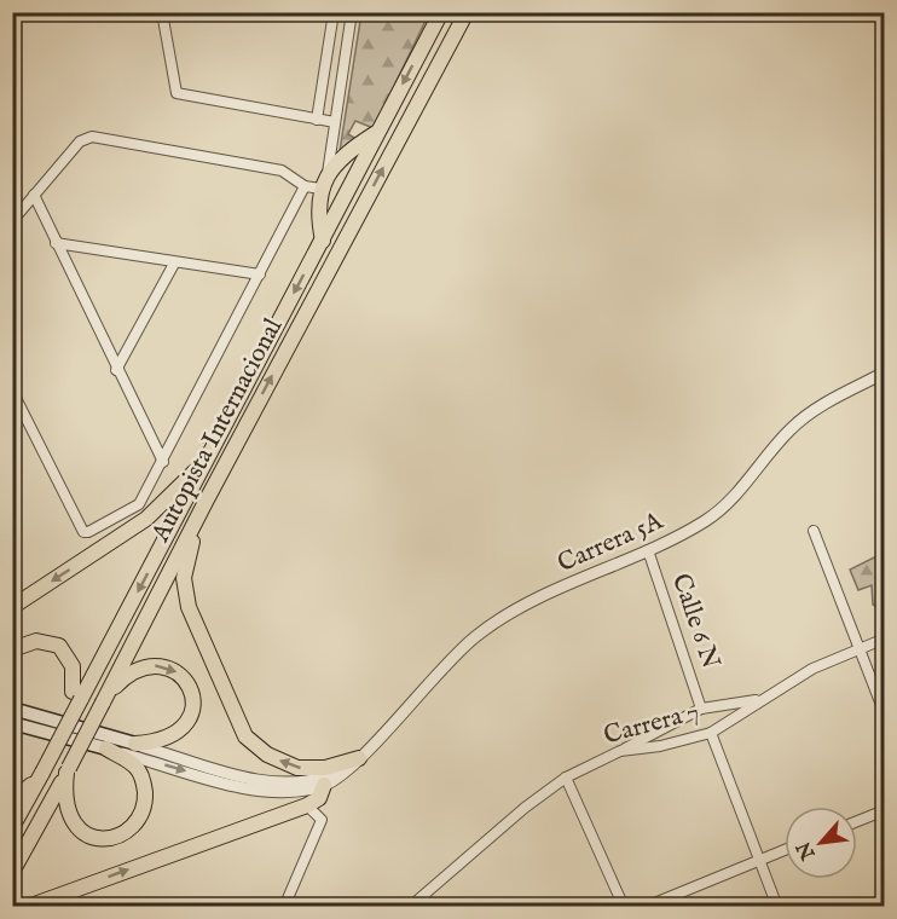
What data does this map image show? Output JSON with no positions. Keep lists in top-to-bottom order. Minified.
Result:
{"streets":{"highway":["Autopista Internacional"],"street":["Carrera 5A","Calle 6 N","Carrera 7"]},"crossings":[["Carrera 5A","Calle 6 N"]],"north":"bottom left"}
